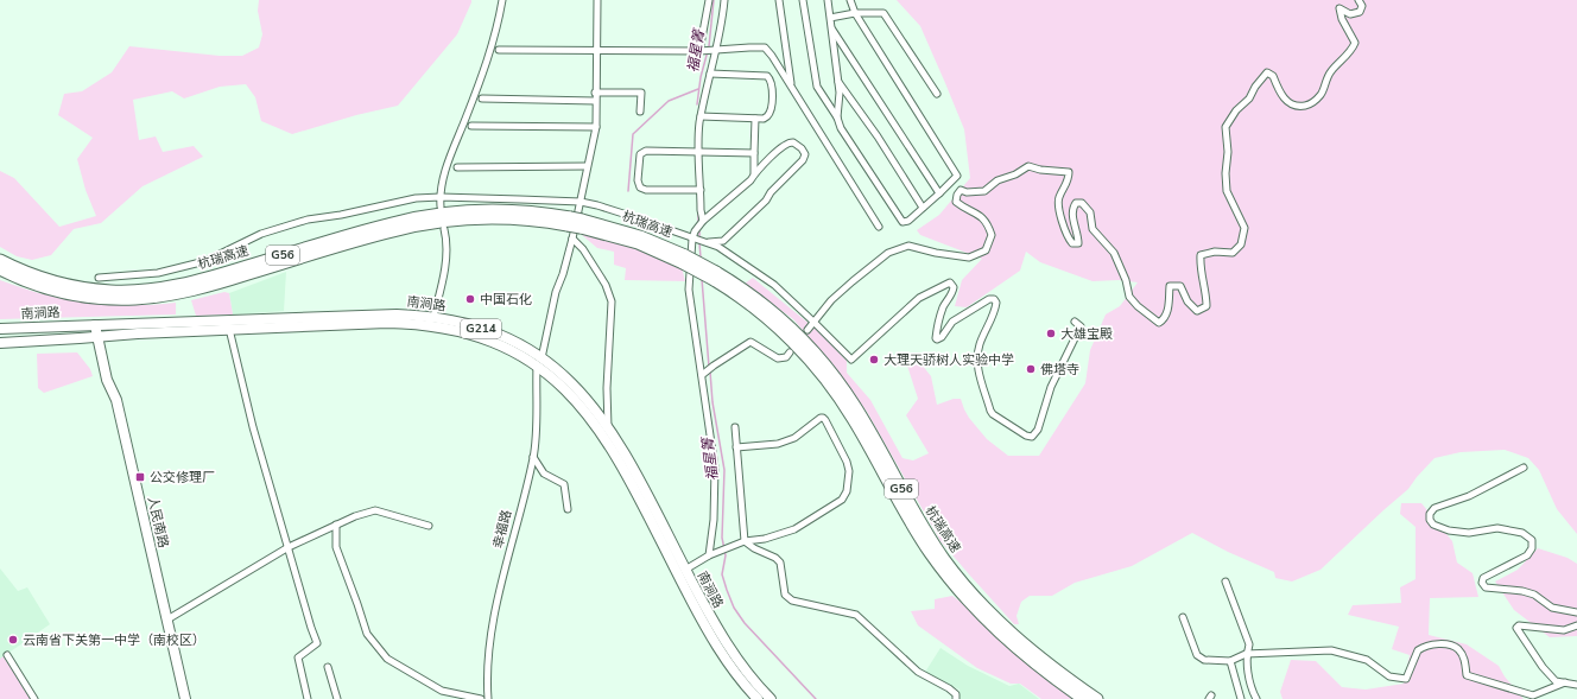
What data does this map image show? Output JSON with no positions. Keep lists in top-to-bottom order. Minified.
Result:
{"streets":{"highway":["杭瑞高速","G56"],"main road":["南涧路","G214","人民南路"],"street":["幸福路"]},"crossings":[["南涧路","人民南路"],["南涧路","幸福路"]],"water":["福星箐"],"places":{"other":["中国石化","大雄宝殿","大理天骄树人实验中学","佛塔寺","云南省下关第一中学（南校区）"],"transit":["公交修理厂"]}}
